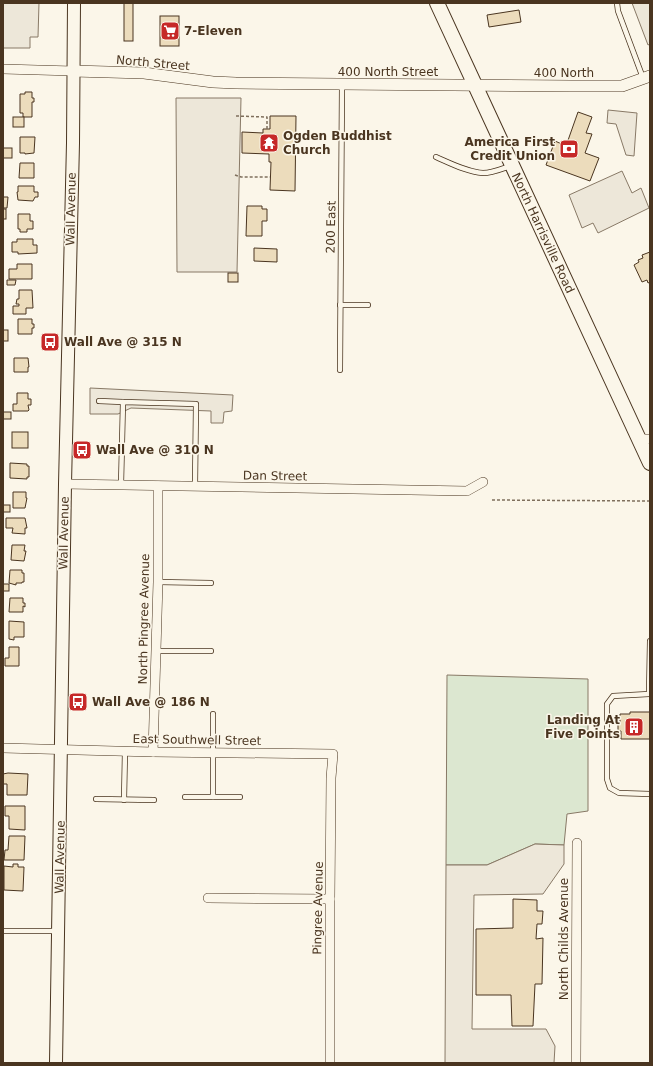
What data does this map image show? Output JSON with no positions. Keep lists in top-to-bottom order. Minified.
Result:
{"streets":{"main road":["Wall Avenue","North Harrisville Road"],"street":["North Street","400 North Street","400 North","Dan Street","North Pingree Avenue","East Southwell Street","Pingree Avenue","North Childs Avenue"],"lane":["200 East"]},"crossings":[["North Street","400 North Street"],["North Street","Wall Avenue"],["400 North Street","400 North"],["400 North Street","200 East"],["400 North Street","North Harrisville Road"],["400 North","North Harrisville Road"],["Wall Avenue","Dan Street"],["Wall Avenue","East Southwell Street"],["Dan Street","North Pingree Avenue"],["North Pingree Avenue","East Southwell Street"],["East Southwell Street","Pingree Avenue"]],"places":{"supermarket":["7-Eleven"],"temple":["Ogden Buddhist Church"],"bank":["America First Credit Union"],"bus stop":["Wall Ave @ 315 N","Wall Ave @ 310 N","Wall Ave @ 186 N"],"building":["Landing At Five Points"]}}
